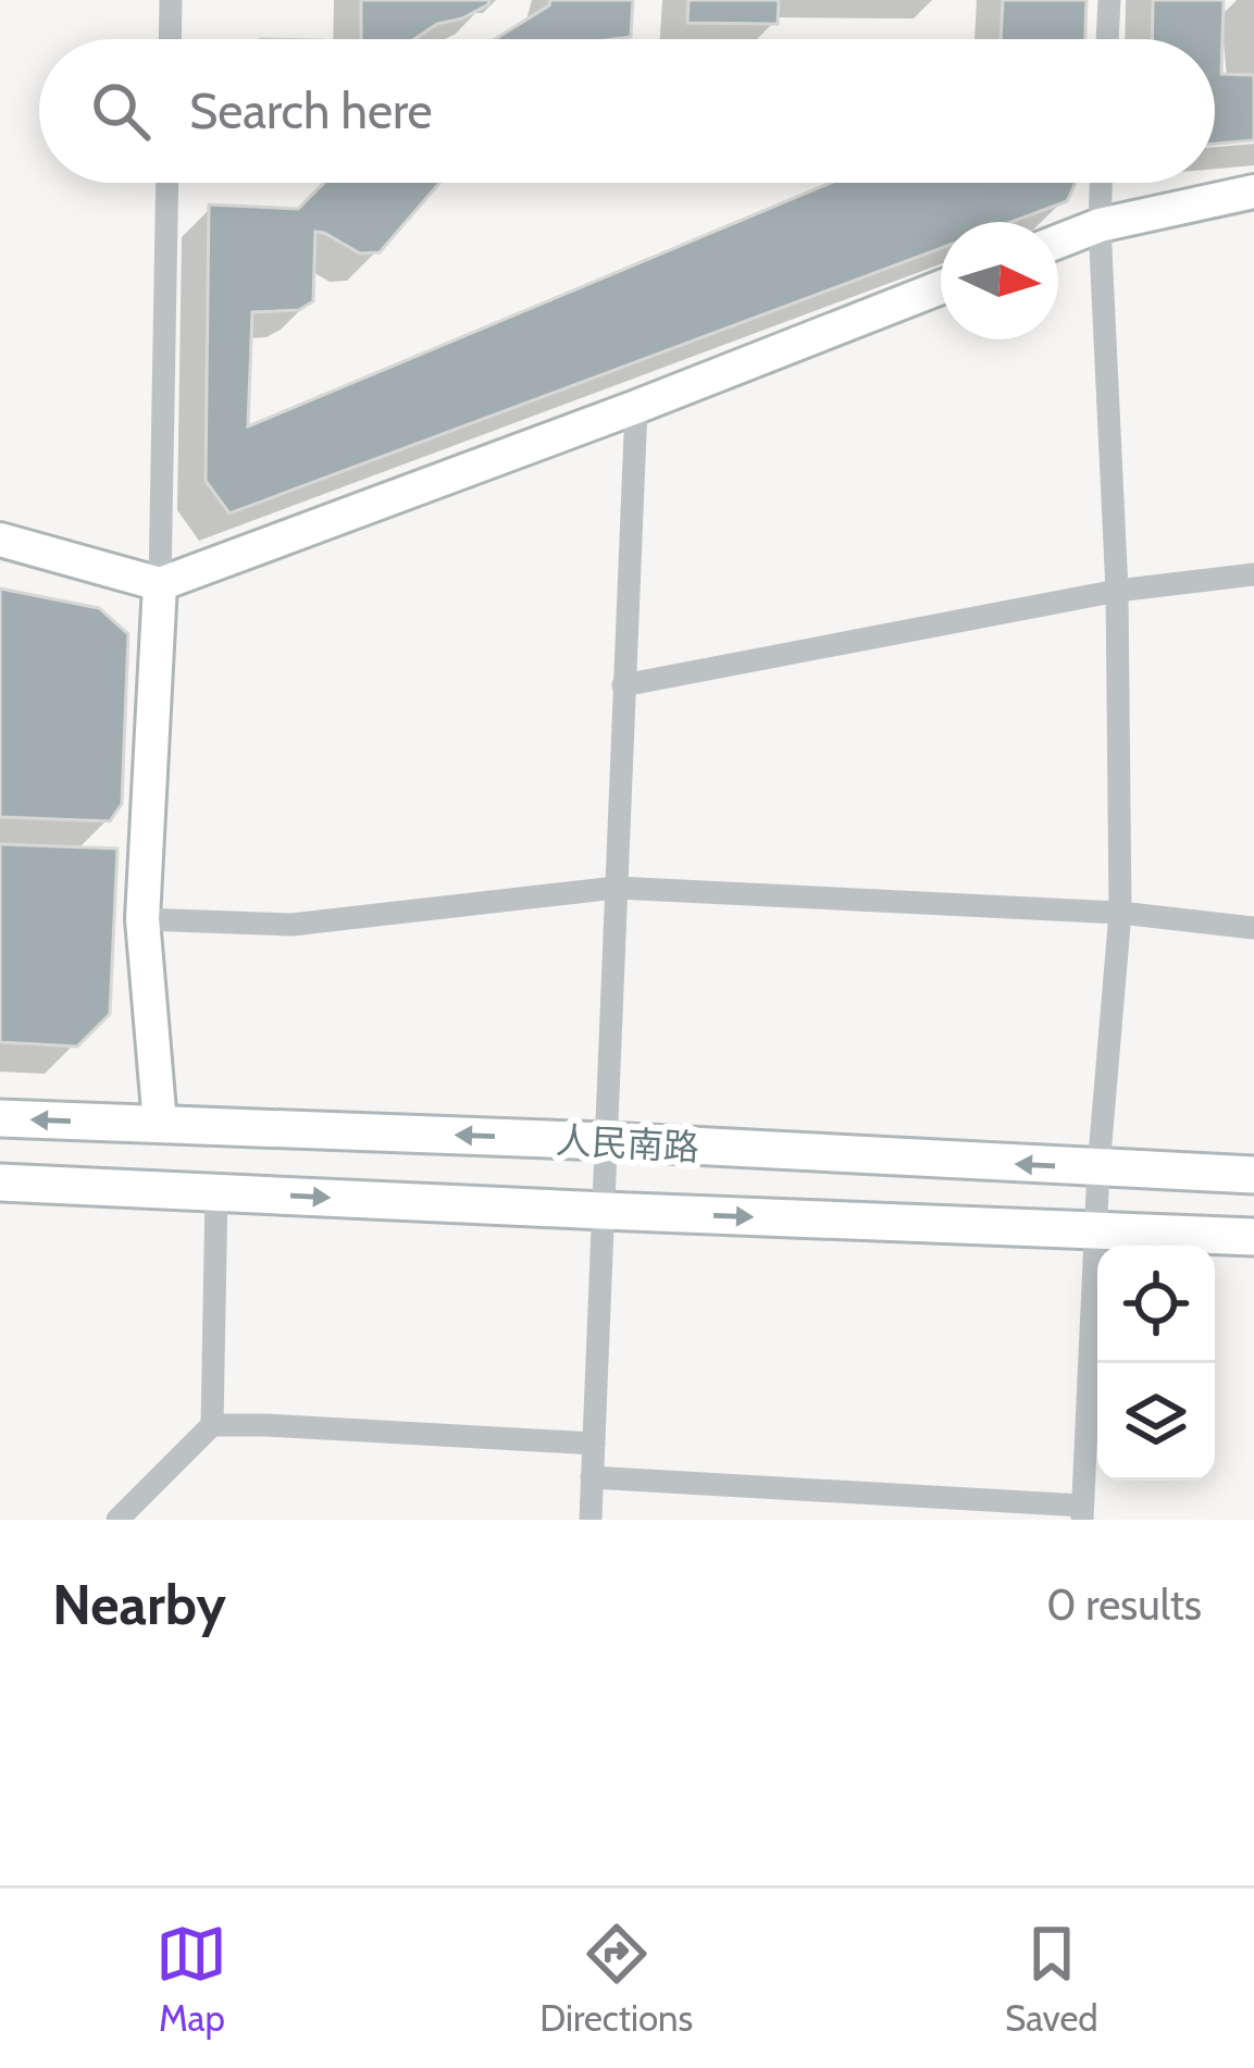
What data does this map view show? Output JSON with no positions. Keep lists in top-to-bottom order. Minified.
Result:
{"streets":{"main road":["人民南路"]},"north":"right","page":{"search":"Search here","heading":["Nearby","0 results"],"nav":["Map","Directions","Saved"]}}
